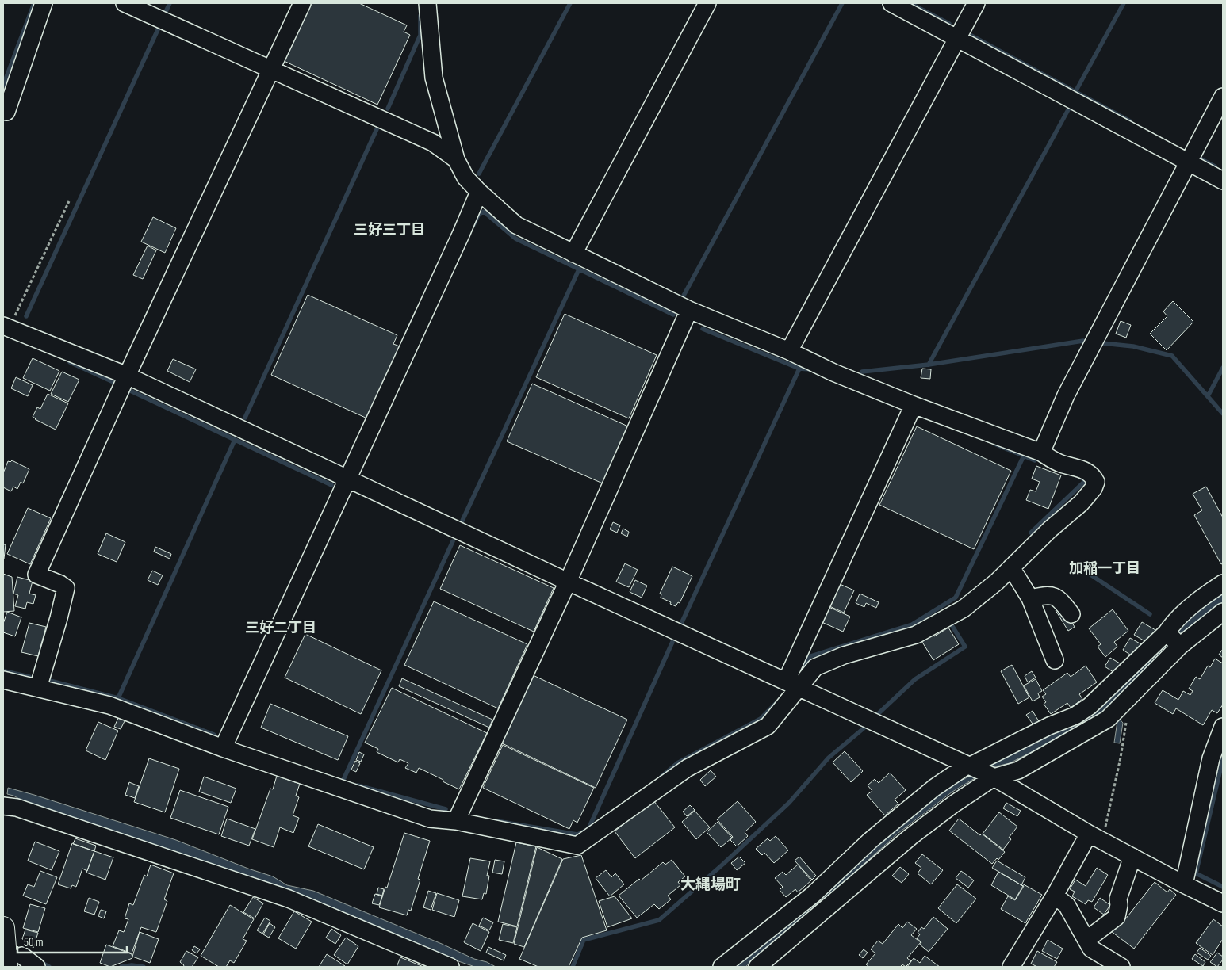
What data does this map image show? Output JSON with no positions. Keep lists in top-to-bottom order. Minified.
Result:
{"districts":["三好三丁目","加稲一丁目","三好二丁目","大縄場町"],"scale_bar":"50 m"}
